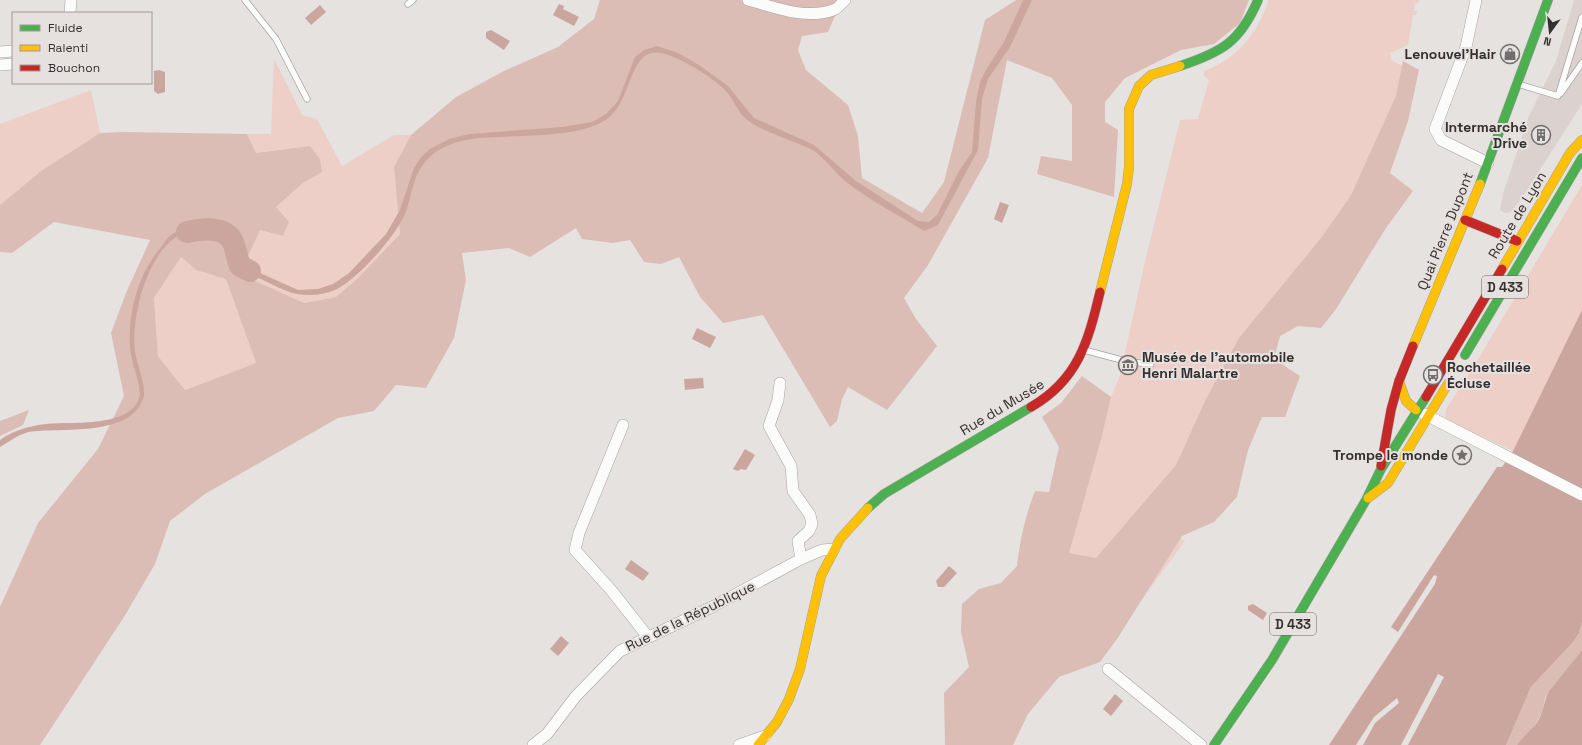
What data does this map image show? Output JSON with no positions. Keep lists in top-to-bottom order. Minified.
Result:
{"streets":{"street":["Route de Lyon","Quai Pierre Dupont","D 433","Rue du Musée","Rue de la République"]},"crossings":[["Route de Lyon","Quai Pierre Dupont"],["Quai Pierre Dupont","D 433"],["Rue du Musée","Rue de la République"]],"places":{"shop":["Lenouvel'Hair"],"building":["Intermarché Drive"],"museum":["Musée de l'automobile Henri Malartre"],"bus stop":["Rochetaillée Écluse"],"place":["Trompe le monde"]},"legend":["Fluide","Ralenti","Bouchon"],"north":"bottom"}
